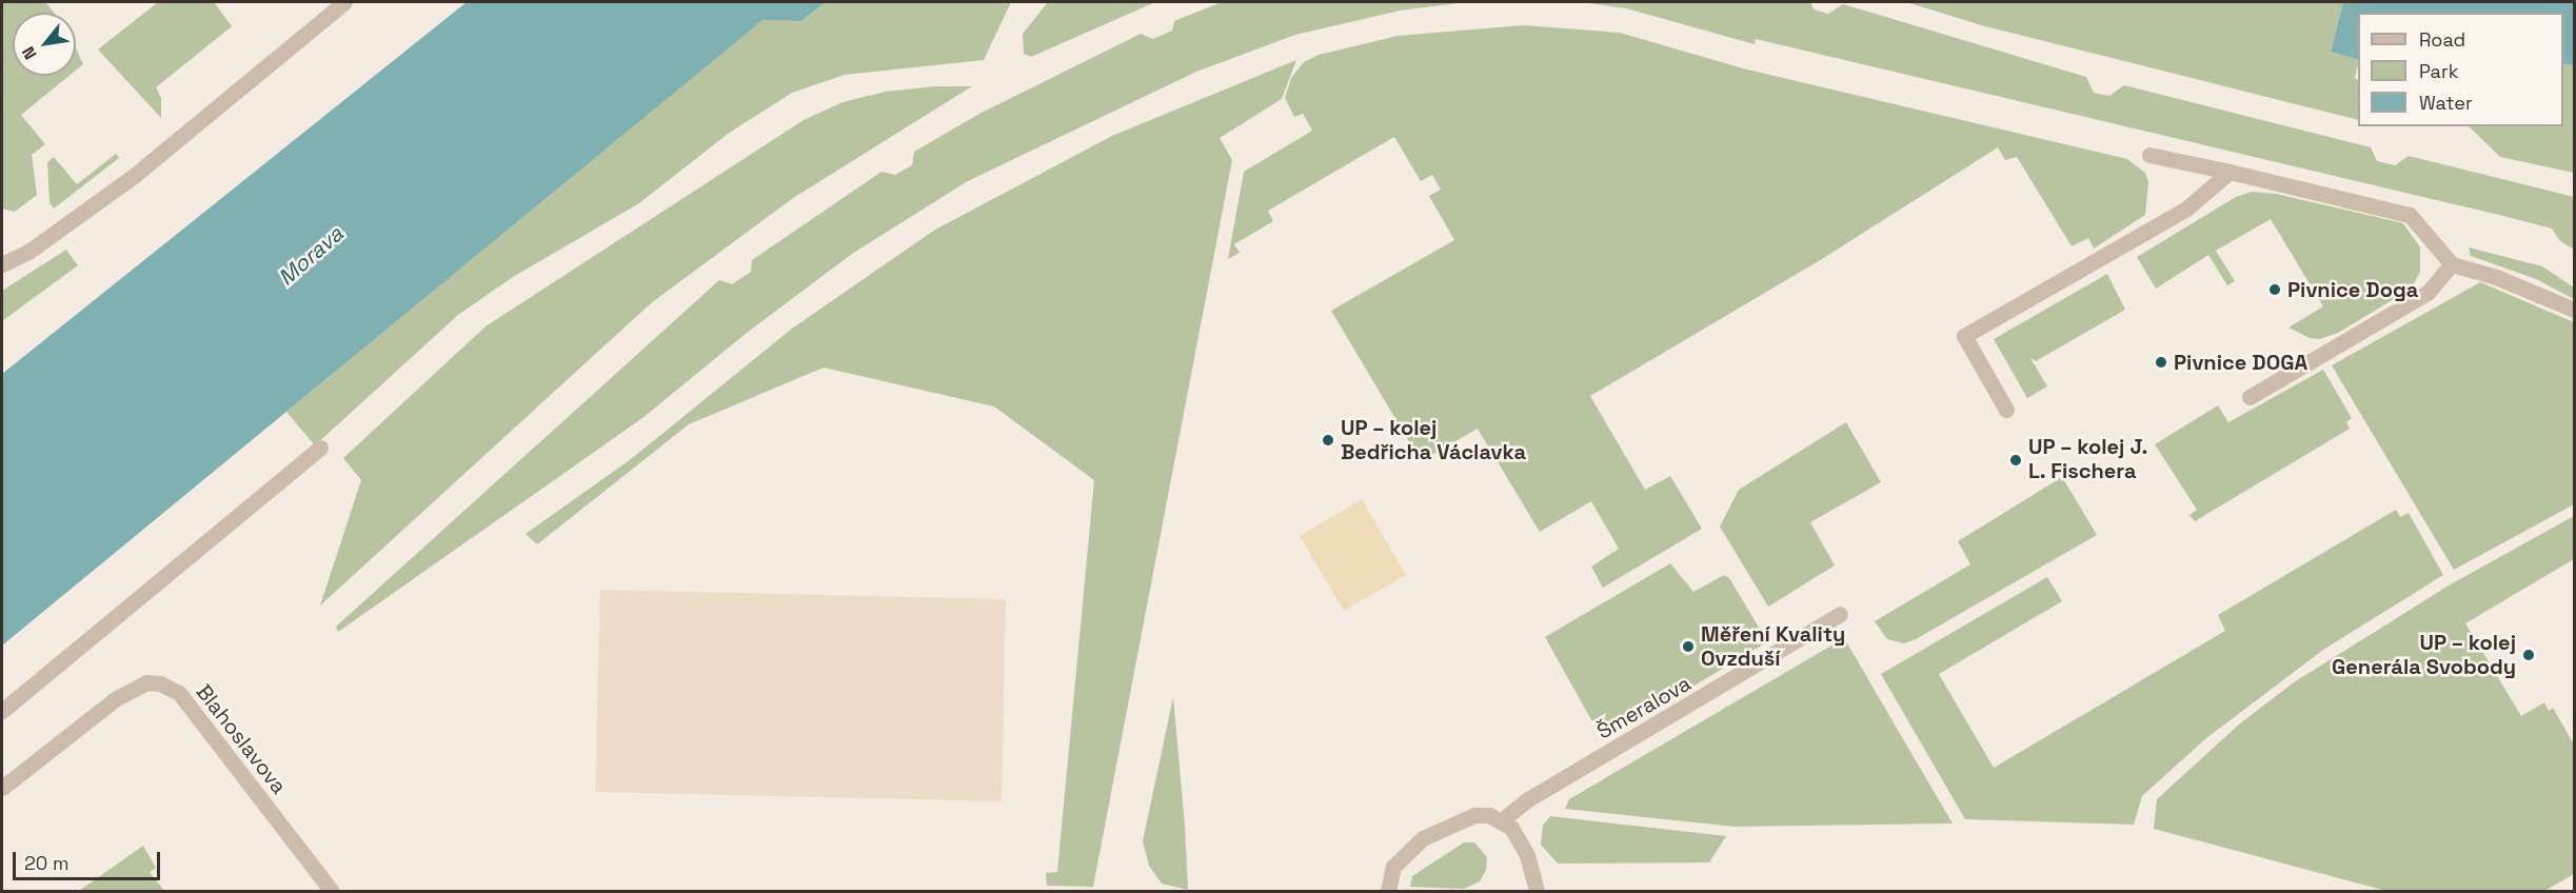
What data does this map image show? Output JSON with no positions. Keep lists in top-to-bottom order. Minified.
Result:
{"streets":{"street":["Šmeralova","Blahoslavova"]},"water":["Morava"],"places":["Pivnice Doga","Pivnice DOGA","UP – kolej Bedřicha Václavka","UP – kolej J. L. Fischera","Měření Kvality Ovzduší","UP – kolej Generála Svobody"],"legend":["Road","Park","Water"],"scale_bar":"20 m","north":"bottom left"}
